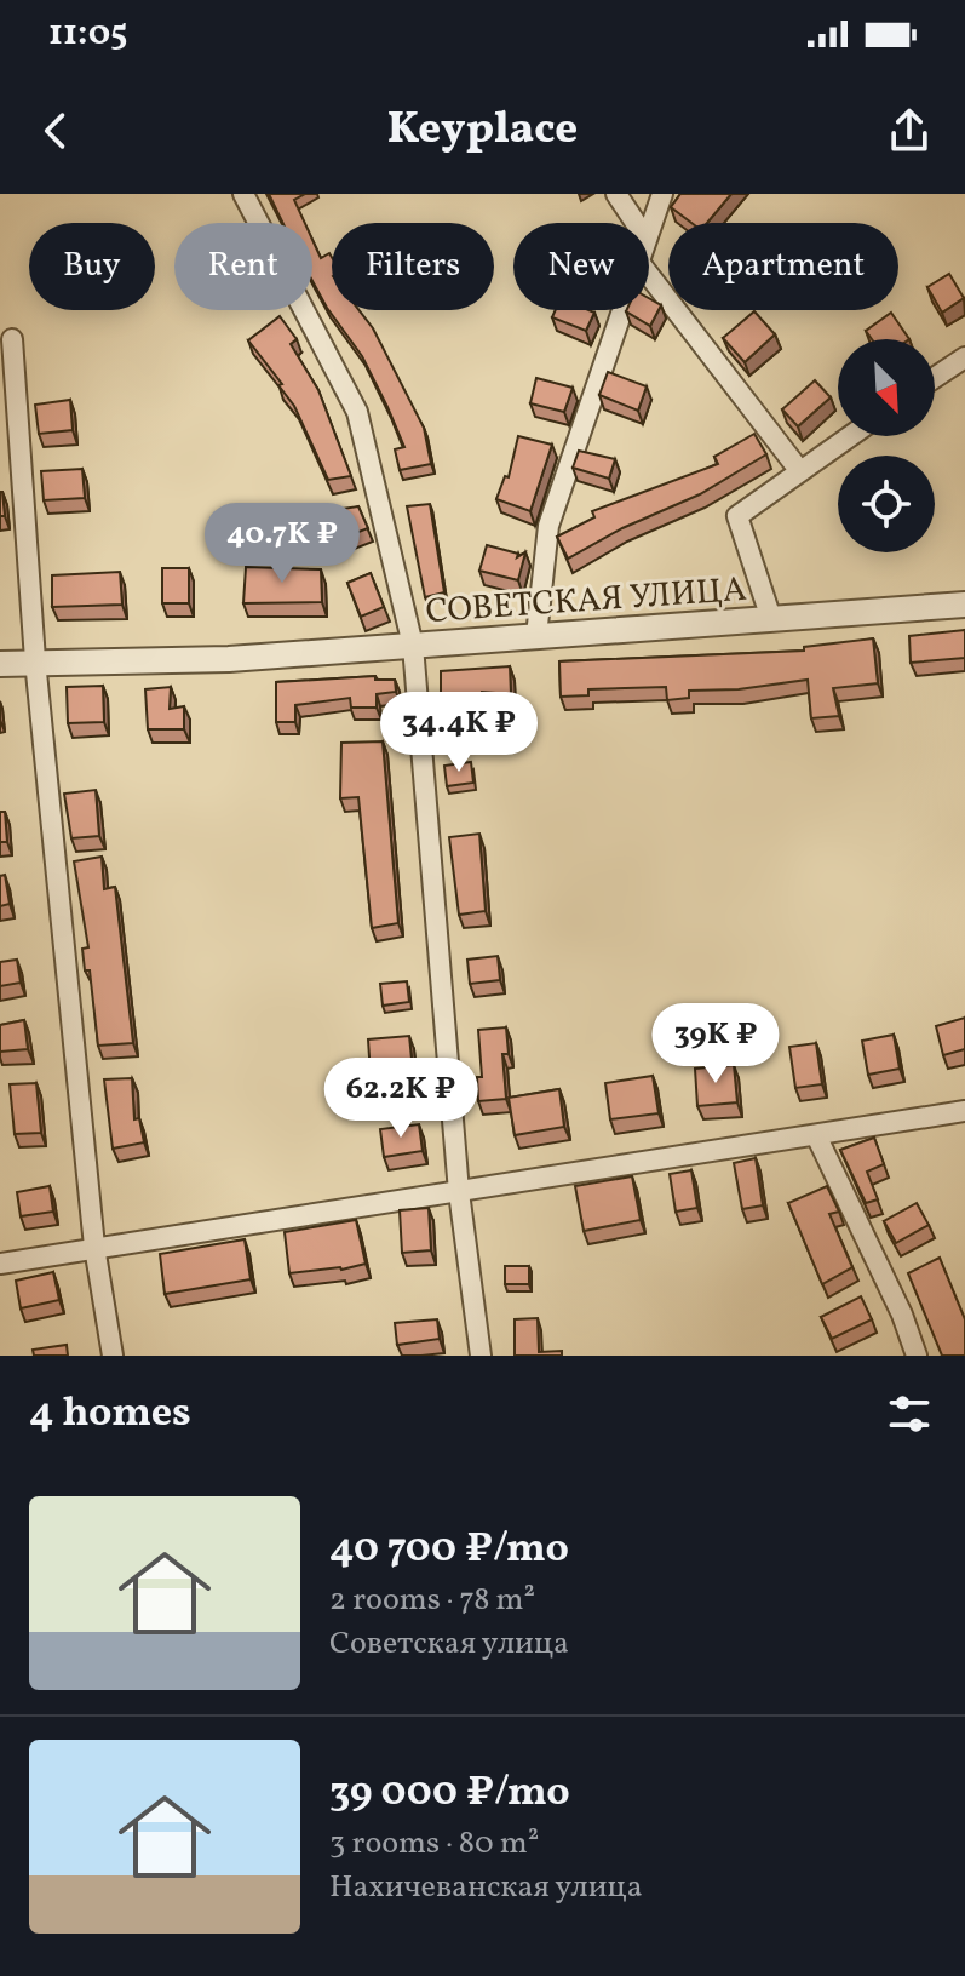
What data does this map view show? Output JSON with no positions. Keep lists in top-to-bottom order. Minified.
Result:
{"streets":{"street":["СОВЕТСКАЯ УЛИЦА"]},"north":"bottom right","page":{"status":"11:05","header":"Keyplace","chip":["Buy","Rent","Filters","New","Apartment"],"price":["40.7K ₽","34.4K ₽","39K ₽","62.2K ₽"],"heading":"4 homes","list":[{"name":"40 700 ₽/mo","note":"2 rooms · 78 m² · Советская улица"},{"name":"39 000 ₽/mo","note":"3 rooms · 80 m² · Нахичеванская улица"}]}}
